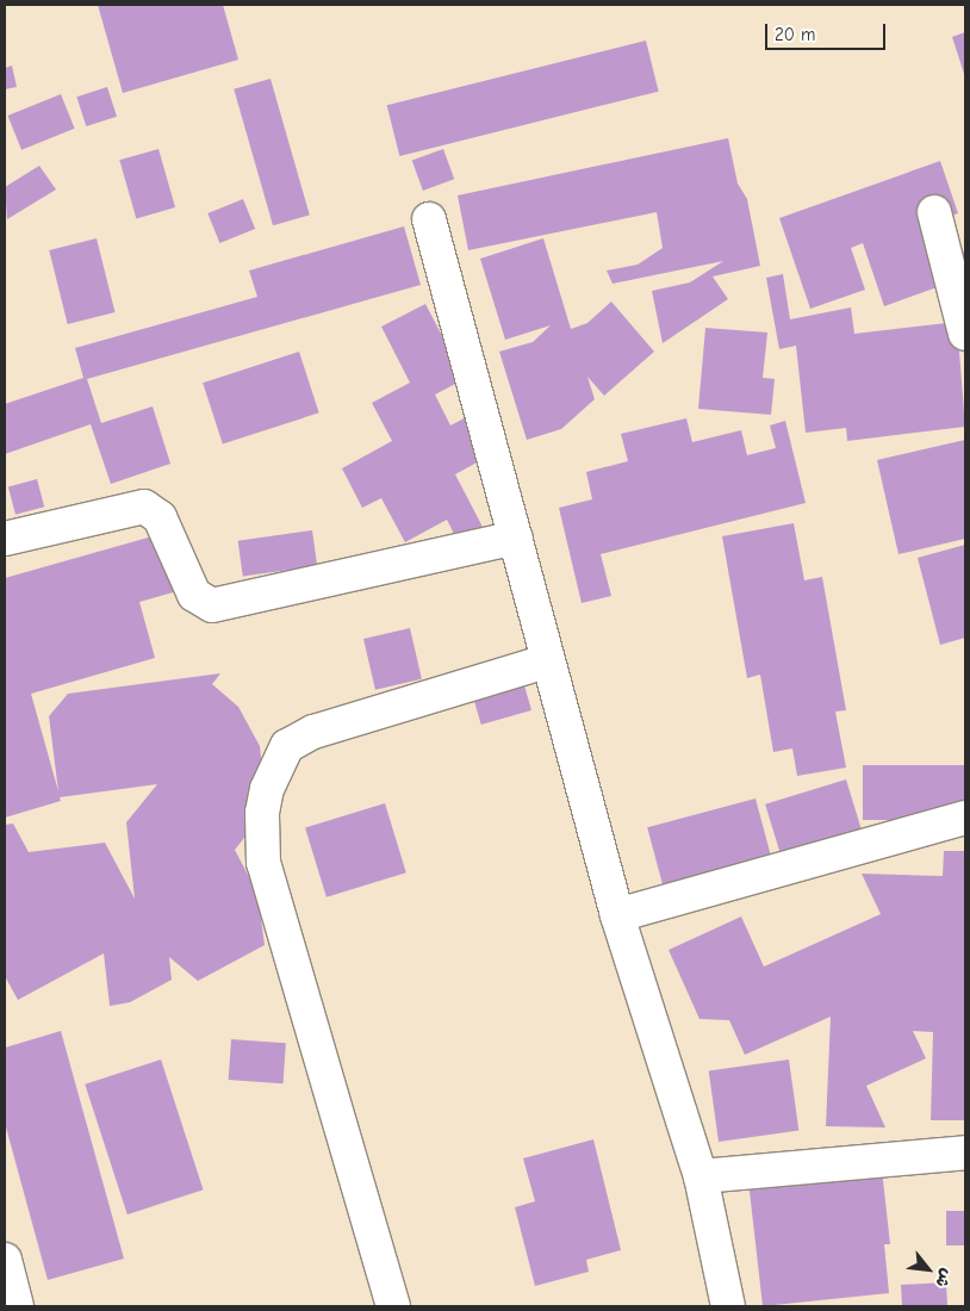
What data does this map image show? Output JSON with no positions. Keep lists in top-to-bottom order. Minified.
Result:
{"scale_bar":"20 m","north":"bottom right"}
